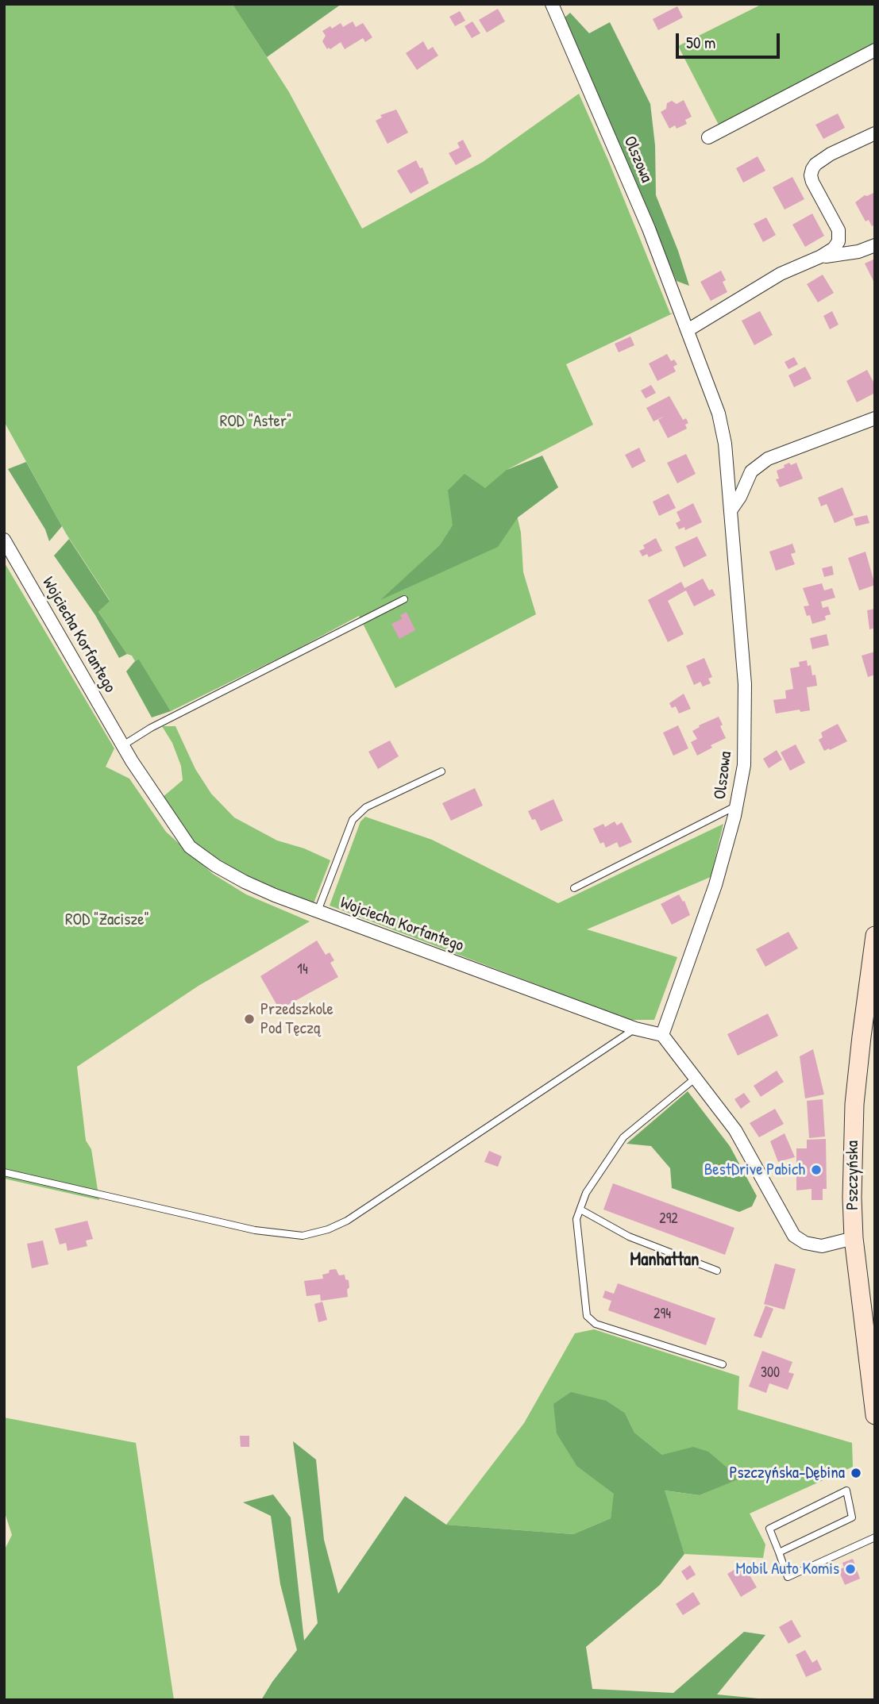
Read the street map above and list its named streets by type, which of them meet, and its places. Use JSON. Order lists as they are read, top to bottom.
{
  "streets": {
    "main road": ["Pszczyńska"],
    "street": ["Olszowa", "Wojciecha Korfantego"]
  },
  "crossings": [
    ["Olszowa", "Wojciecha Korfantego"]
  ],
  "districts": ["Manhattan"],
  "parks": ["ROD \"Aster\"", "ROD \"Zacisze\""],
  "places": [
    "Przedszkole Pod Tęczą",
    "BestDrive Pabich",
    "Pszczyńska-Dębina",
    "Mobil Auto Komis"
  ],
  "house_numbers": [
    "14",
    "292",
    "294",
    "300"
  ],
  "scale_bar": "50 m"
}
